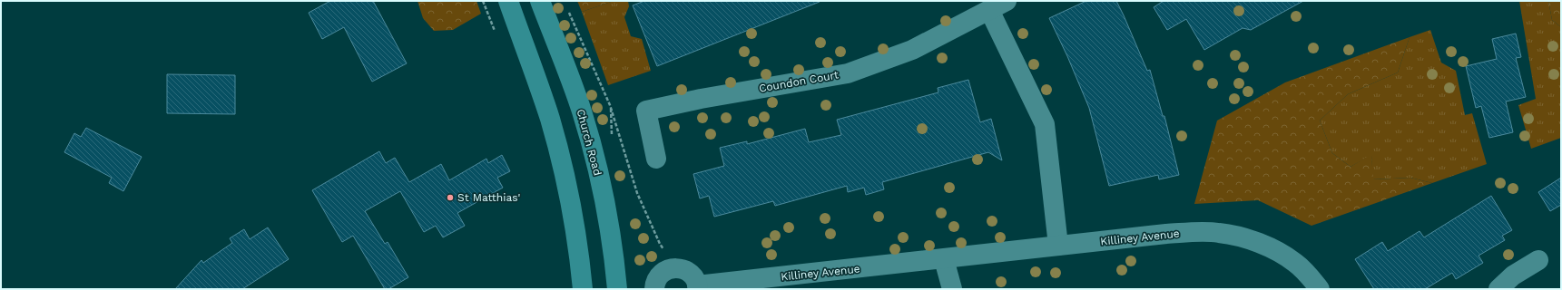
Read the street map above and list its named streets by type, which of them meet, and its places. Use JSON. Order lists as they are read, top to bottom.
{
  "streets": {
    "main road": ["Church Road"],
    "street": ["Coundon Court", "Killiney Avenue"]
  },
  "places": ["St Matthias'"]
}
